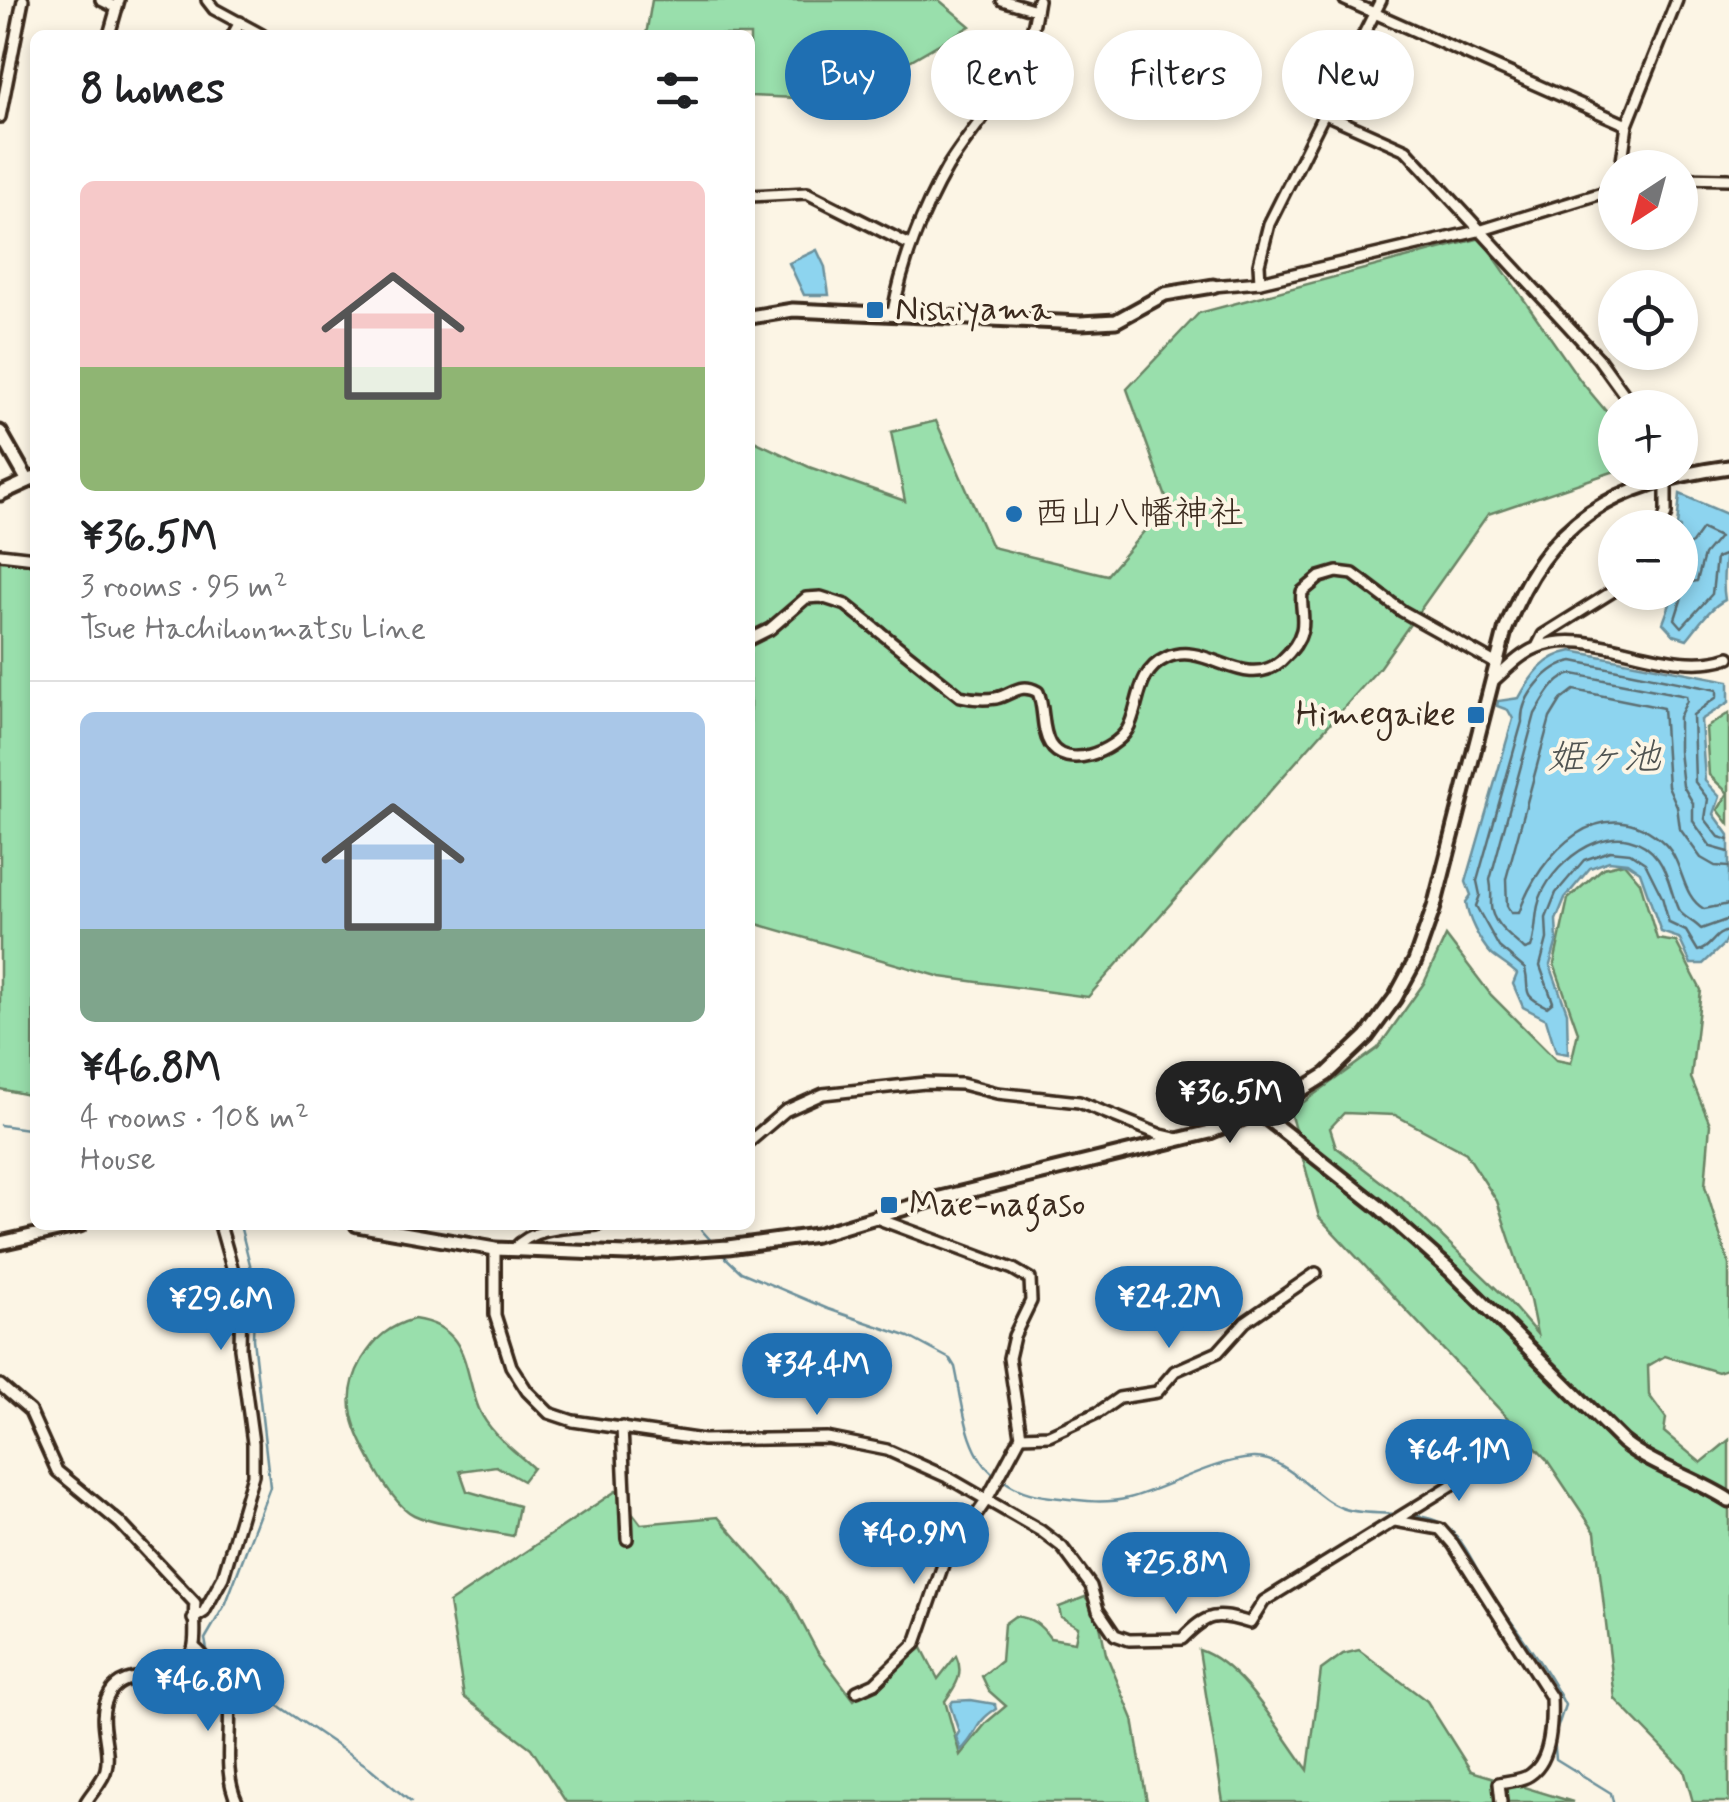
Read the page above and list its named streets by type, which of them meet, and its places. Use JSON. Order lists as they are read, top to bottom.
{
  "water": ["姫ヶ池"],
  "places": {
    "transit": ["Nishiyama", "Himegaike", "Mae-nagaso"],
    "other": ["西山八幡神社"]
  },
  "north": "bottom left",
  "page": {
    "chip": [
      "Buy",
      "Rent",
      "Filters",
      "New"
    ],
    "heading": "8 homes",
    "map_buttons": ["+", "−"],
    "list": [
      {
        "name": "¥36.5M",
        "note": "3 rooms · 95 m² · Tsue Hachihonmatsu Line"
      },
      {
        "name": "¥46.8M",
        "note": "4 rooms · 108 m² · House"
      }
    ],
    "price": [
      "¥36.5M",
      "¥24.2M",
      "¥29.6M",
      "¥34.4M",
      "¥64.1M",
      "¥40.9M",
      "¥25.8M",
      "¥46.8M"
    ]
  }
}
